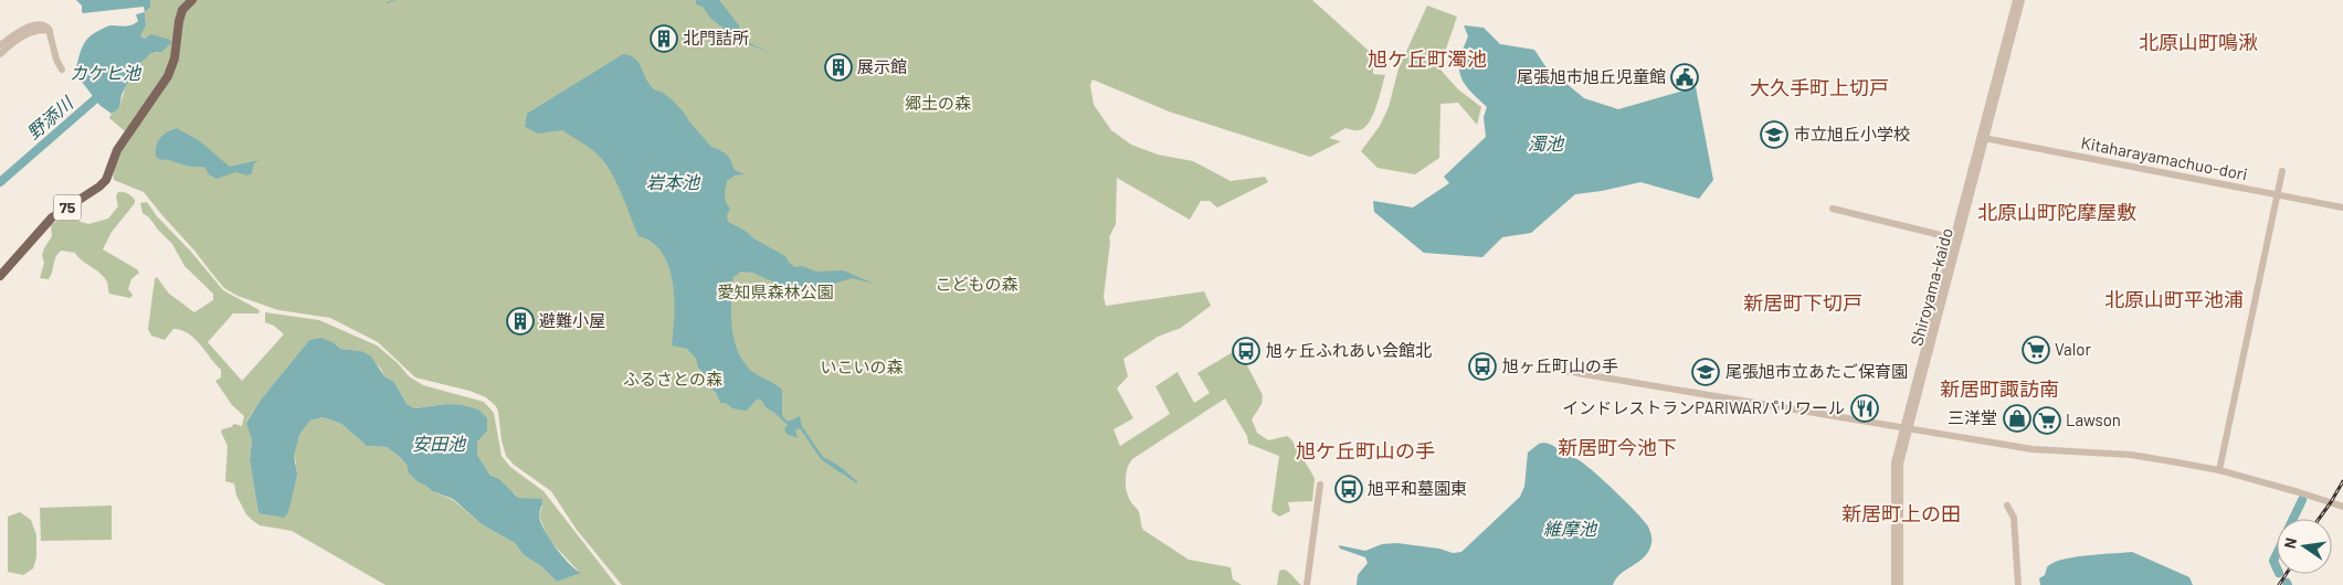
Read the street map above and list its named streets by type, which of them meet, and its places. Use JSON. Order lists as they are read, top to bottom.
{
  "streets": {
    "main road": ["75"],
    "street": ["Kitaharayamachuo-dori", "Shiroyama-kaido"]
  },
  "crossings": [
    ["Kitaharayamachuo-dori", "Shiroyama-kaido"]
  ],
  "districts": [
    "北原山町鳴湫",
    "旭ケ丘町濁池",
    "大久手町上切戸",
    "北原山町陀摩屋敷",
    "北原山町平池浦",
    "新居町下切戸",
    "新居町諏訪南",
    "新居町今池下",
    "旭ケ丘町山の手",
    "新居町上の田"
  ],
  "water": [
    "カケヒ池",
    "野添川",
    "濁池",
    "岩本池",
    "安田池",
    "維摩池"
  ],
  "parks": [
    "郷土の森",
    "こどもの森",
    "愛知県森林公園",
    "いこいの森",
    "ふるさとの森"
  ],
  "places": {
    "building": ["北門詰所", "展示館", "避難小屋"],
    "public building": ["尾張旭市旭丘児童館"],
    "school or university": ["市立旭丘小学校", "尾張旭市立あたご保育園"],
    "supermarket": ["Valor", "Lawson"],
    "bus stop": ["旭ヶ丘ふれあい会館北", "旭ヶ丘町山の手", "旭平和墓園東"],
    "restaurant": ["インドレストランPARIWARパリワール"],
    "shop": ["三洋堂"]
  },
  "north": "left"
}
